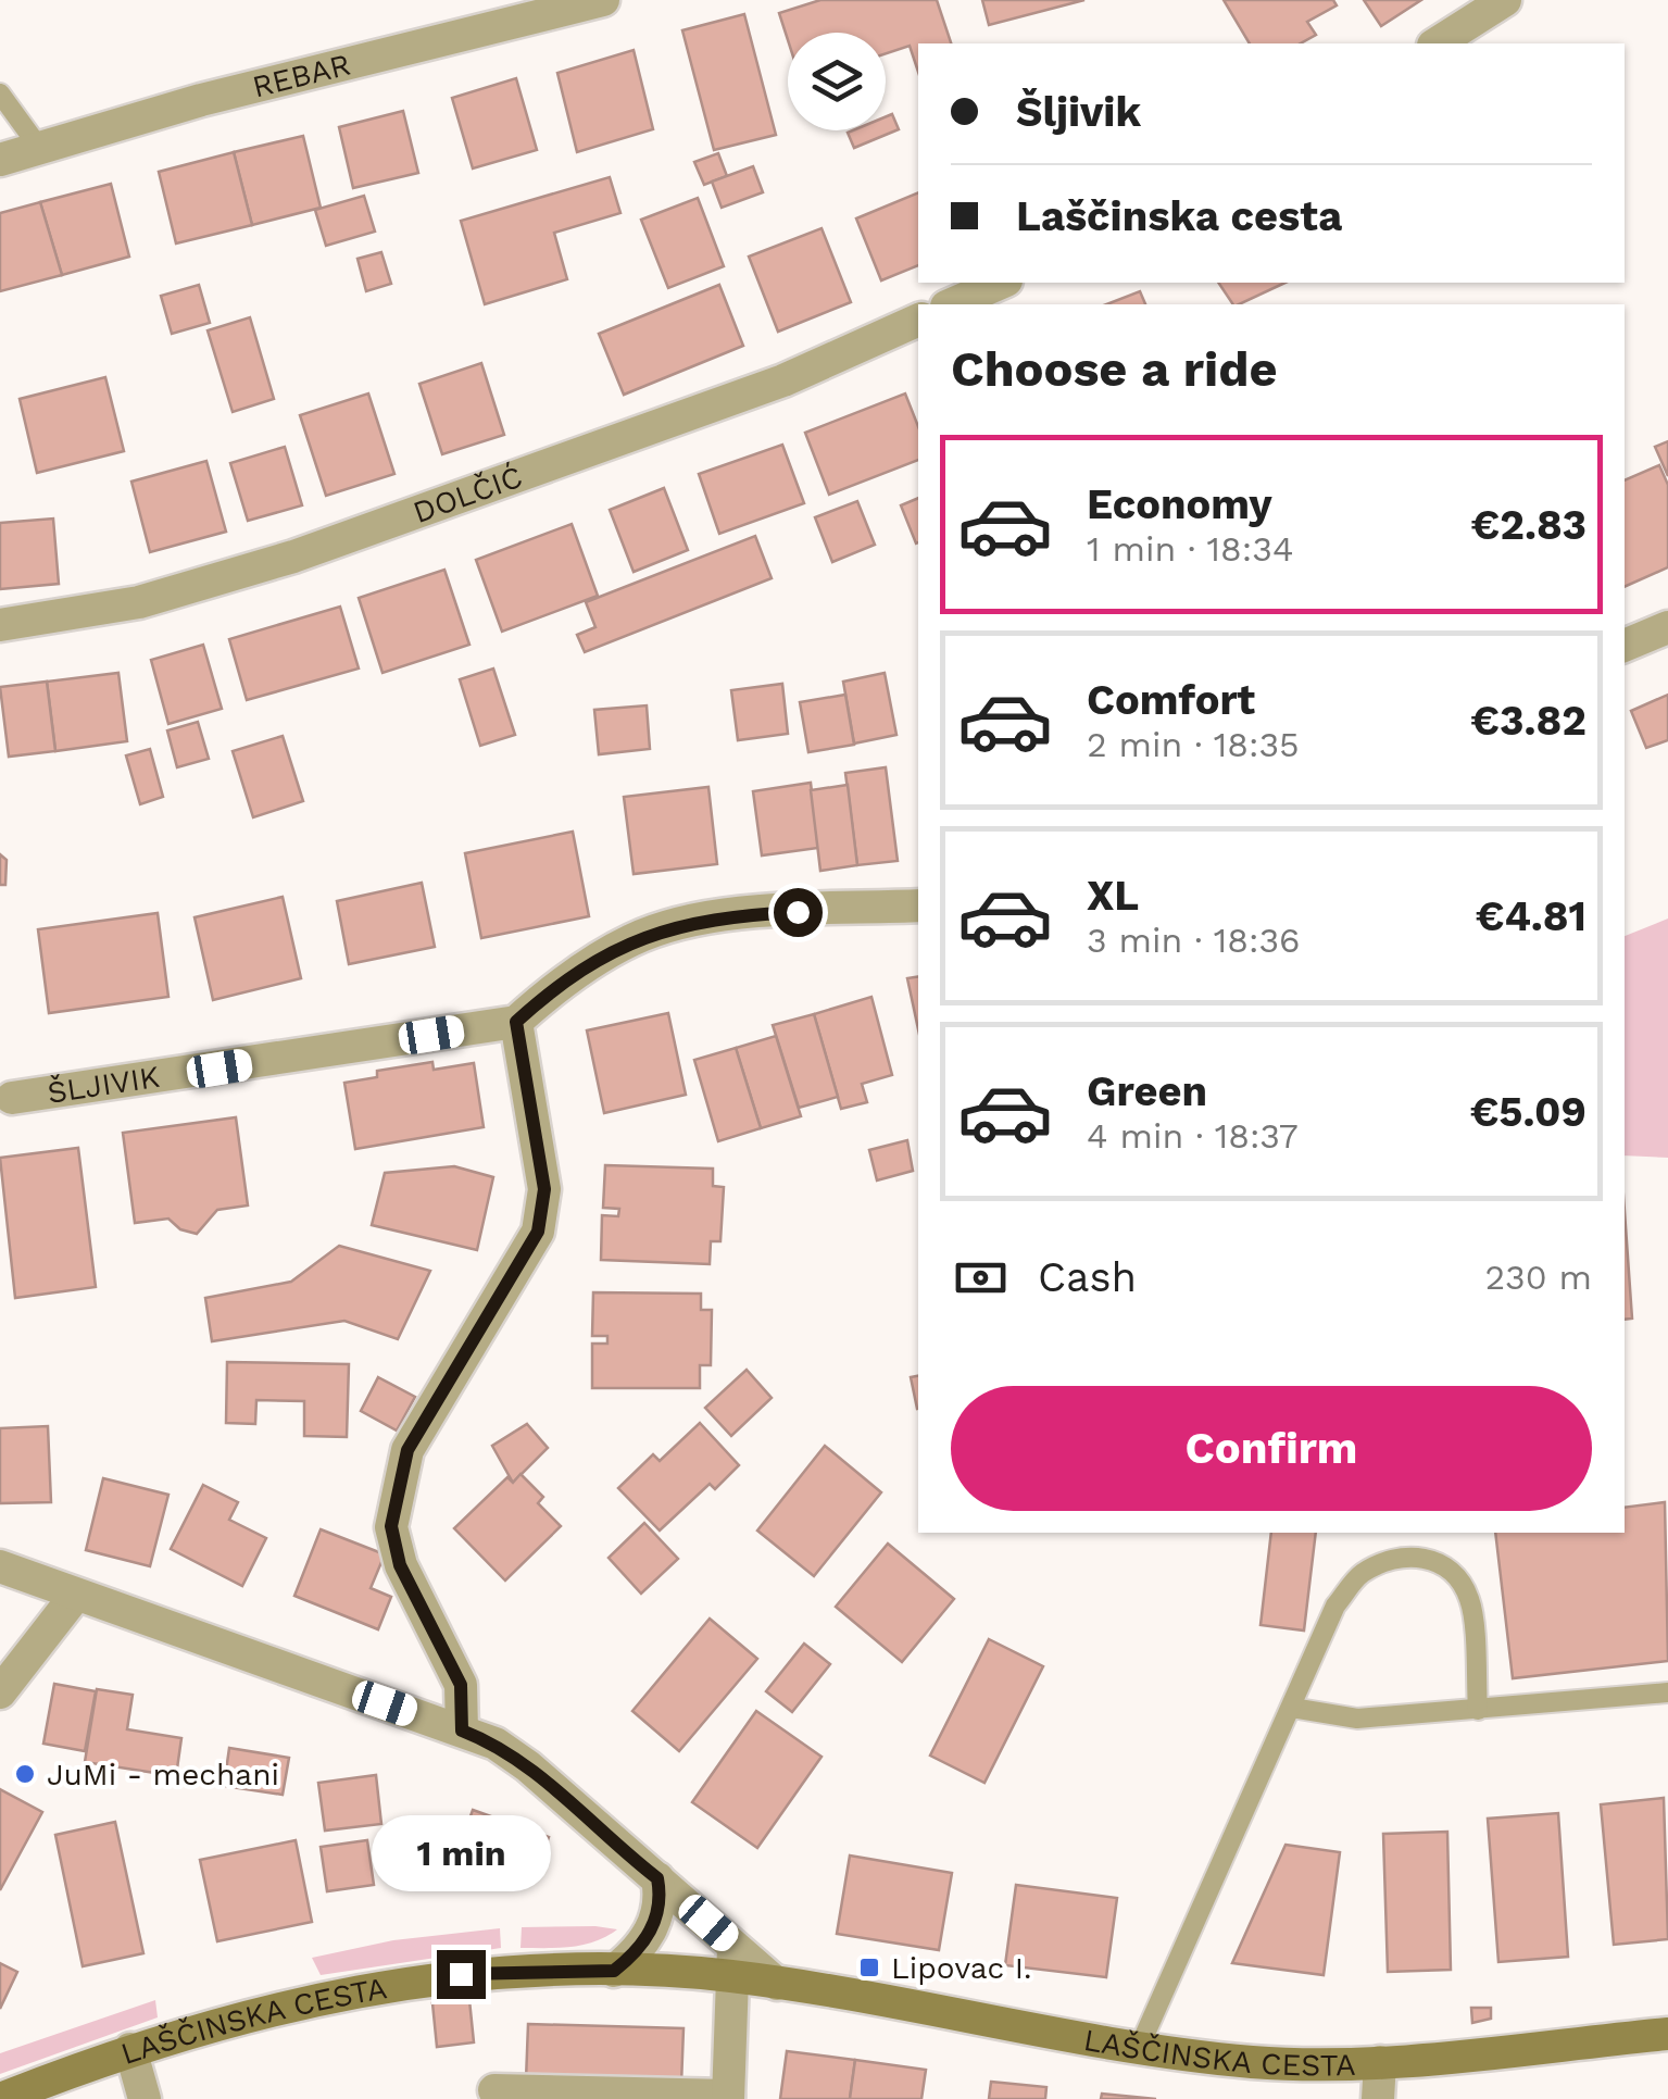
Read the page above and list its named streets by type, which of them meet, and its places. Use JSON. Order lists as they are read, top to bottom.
{
  "streets": {
    "main road": ["LAŠČINSKA CESTA"],
    "street": ["REBAR", "DOLČIĆ", "ŠLJIVIK"]
  },
  "places": {
    "other": ["JuMi - mechani"],
    "transit": ["Lipovac I."]
  },
  "page": {
    "banner": ["Šljivik", "Laščinska cesta"],
    "heading": "Choose a ride",
    "list": [
      {
        "name": "Economy",
        "note": "1 min · 18:34",
        "value": "€2.83"
      },
      {
        "name": "Comfort",
        "note": "2 min · 18:35",
        "value": "€3.82"
      },
      {
        "name": "XL",
        "note": "3 min · 18:36",
        "value": "€4.81"
      },
      {
        "name": "Green",
        "note": "4 min · 18:37",
        "value": "€5.09"
      }
    ],
    "pay": ["Cash", "230 m"],
    "buttons": "Confirm",
    "bubble": "1 min"
  }
}
